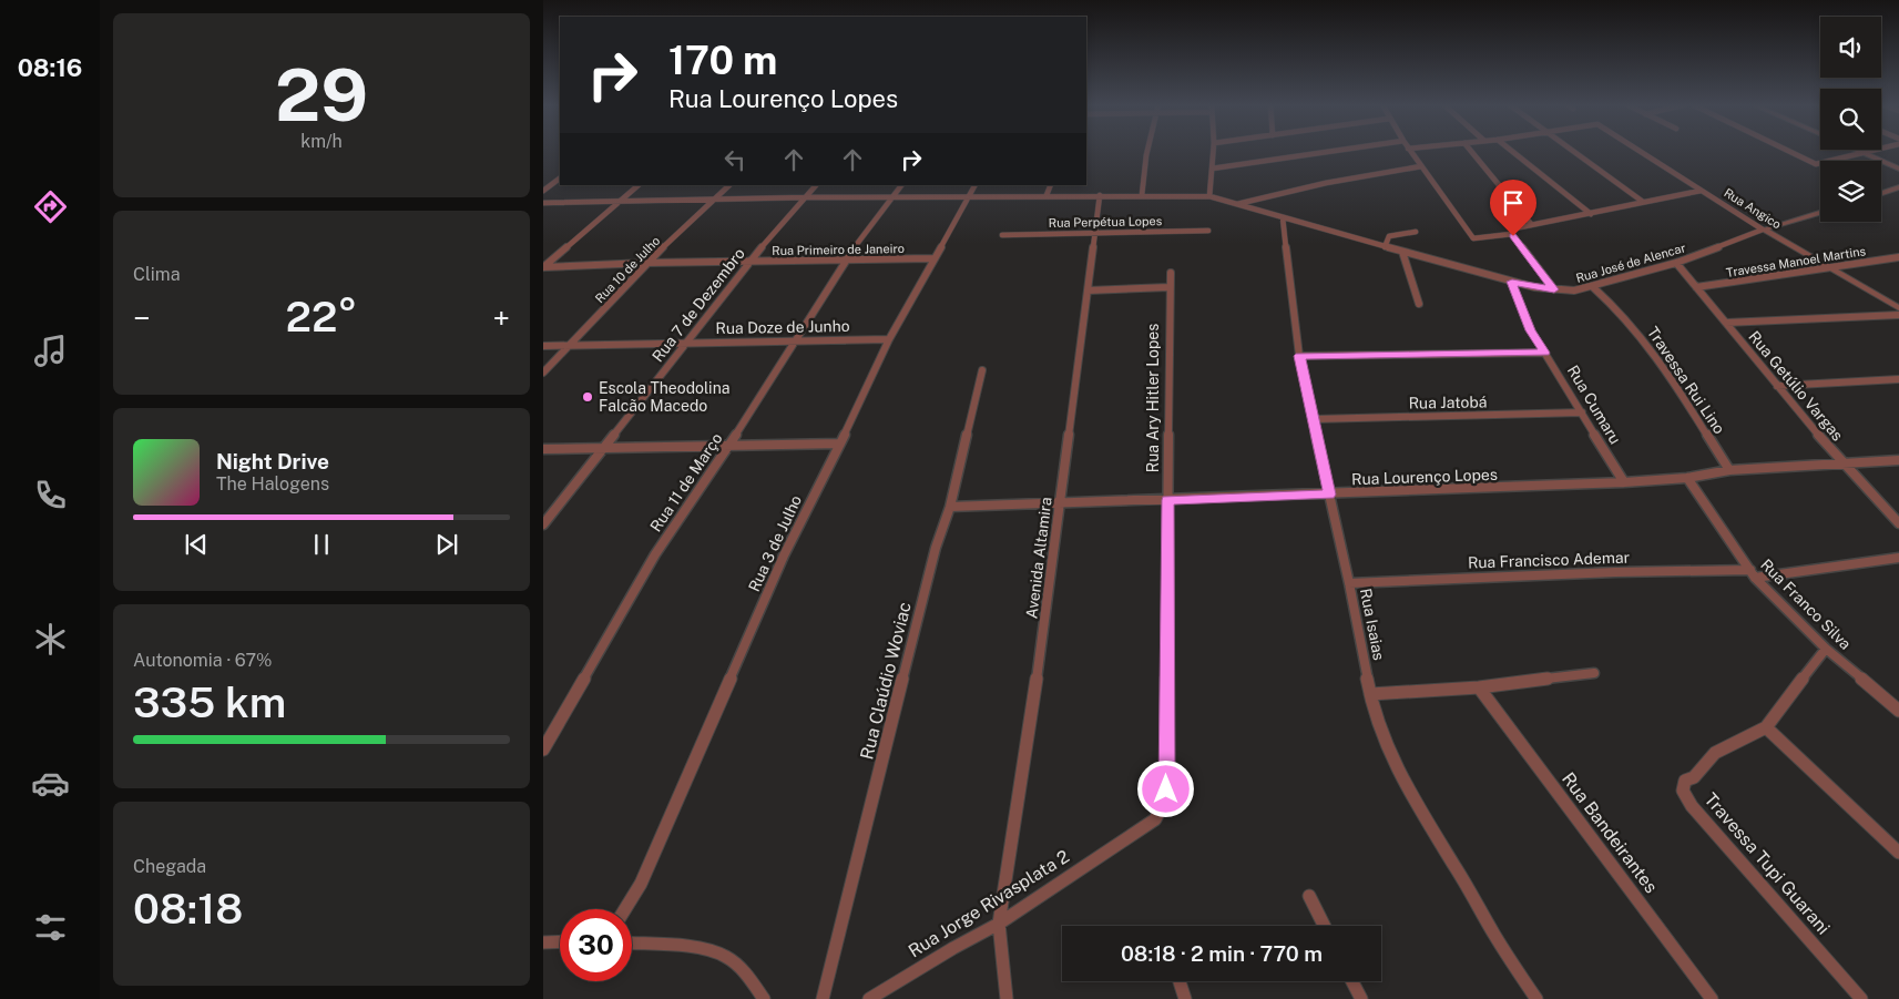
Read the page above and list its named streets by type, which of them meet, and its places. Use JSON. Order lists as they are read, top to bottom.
{
  "streets": {
    "street": [
      "Rua Angico",
      "Rua Perpétua Lopes",
      "Rua Primeiro de Janeiro",
      "Travessa Manoel Martins",
      "Rua José de Alencar",
      "Rua 10 de Julho",
      "Rua 7 de Dezembro",
      "Rua Doze de Junho",
      "Travessa Rui Lino",
      "Rua Getúlio Vargas",
      "Rua Ary Hitler Lopes",
      "Rua Jatobá",
      "Rua Cumaru",
      "Rua Lourenço Lopes",
      "Rua 11 de Março",
      "Rua 3 de Julho",
      "Avenida Altamira",
      "Rua Francisco Ademar",
      "Rua Franco Silva",
      "Rua Isaias",
      "Rua Claúdio Woviac",
      "Rua Bandeirantes",
      "Travessa Tupi Guarani",
      "Rua Jorge Rivasplata 2"
    ]
  },
  "crossings": [
    ["Rua Angico", "Travessa Manoel Martins"],
    ["Rua Angico", "Rua José de Alencar"],
    ["Rua Perpétua Lopes", "Avenida Altamira"],
    ["Rua Primeiro de Janeiro", "Rua 10 de Julho"],
    ["Rua Primeiro de Janeiro", "Rua 7 de Dezembro"],
    ["Rua Primeiro de Janeiro", "Rua 11 de Março"],
    ["Rua Primeiro de Janeiro", "Rua 3 de Julho"],
    ["Travessa Manoel Martins", "Rua Getúlio Vargas"],
    ["Rua José de Alencar", "Rua 10 de Julho"],
    ["Rua José de Alencar", "Rua 7 de Dezembro"],
    ["Rua José de Alencar", "Travessa Rui Lino"],
    ["Rua José de Alencar", "Rua Getúlio Vargas"],
    ["Rua José de Alencar", "Rua Cumaru"],
    ["Rua José de Alencar", "Rua 11 de Março"],
    ["Rua José de Alencar", "Rua 3 de Julho"],
    ["Rua José de Alencar", "Avenida Altamira"],
    ["Rua José de Alencar", "Rua Isaias"],
    ["Rua 10 de Julho", "Rua Doze de Junho"],
    ["Rua 7 de Dezembro", "Rua Doze de Junho"],
    ["Rua Doze de Junho", "Rua 11 de Março"],
    ["Rua Doze de Junho", "Rua 3 de Julho"],
    ["Travessa Rui Lino", "Rua Lourenço Lopes"],
    ["Rua Getúlio Vargas", "Rua Lourenço Lopes"],
    ["Rua Ary Hitler Lopes", "Rua Lourenço Lopes"],
    ["Rua Ary Hitler Lopes", "Rua Jorge Rivasplata 2"],
    ["Rua Jatobá", "Rua Cumaru"],
    ["Rua Jatobá", "Rua Isaias"],
    ["Rua Cumaru", "Rua Lourenço Lopes"],
    ["Rua Lourenço Lopes", "Avenida Altamira"],
    ["Rua Lourenço Lopes", "Rua Franco Silva"],
    ["Rua Lourenço Lopes", "Rua Isaias"],
    ["Rua Lourenço Lopes", "Rua Claúdio Woviac"],
    ["Avenida Altamira", "Rua Jorge Rivasplata 2"],
    ["Rua Francisco Ademar", "Rua Franco Silva"],
    ["Rua Francisco Ademar", "Rua Isaias"]
  ],
  "places": ["Escola Theodolina Falcão Macedo"],
  "page": {
    "tabs": "08:16",
    "tile": [
      ["29", "km/h"],
      "Clima",
      ["Autonomia · 67%", "335 km"],
      ["Chegada", "08:18"]
    ],
    "turn": ["170 m", "Rua Lourenço Lopes"],
    "heat": ["−", "22°", "+"],
    "song": ["Night Drive", "The Halogens"],
    "limit": "30",
    "trip": "08:18 · 2 min · 770 m"
  }
}
